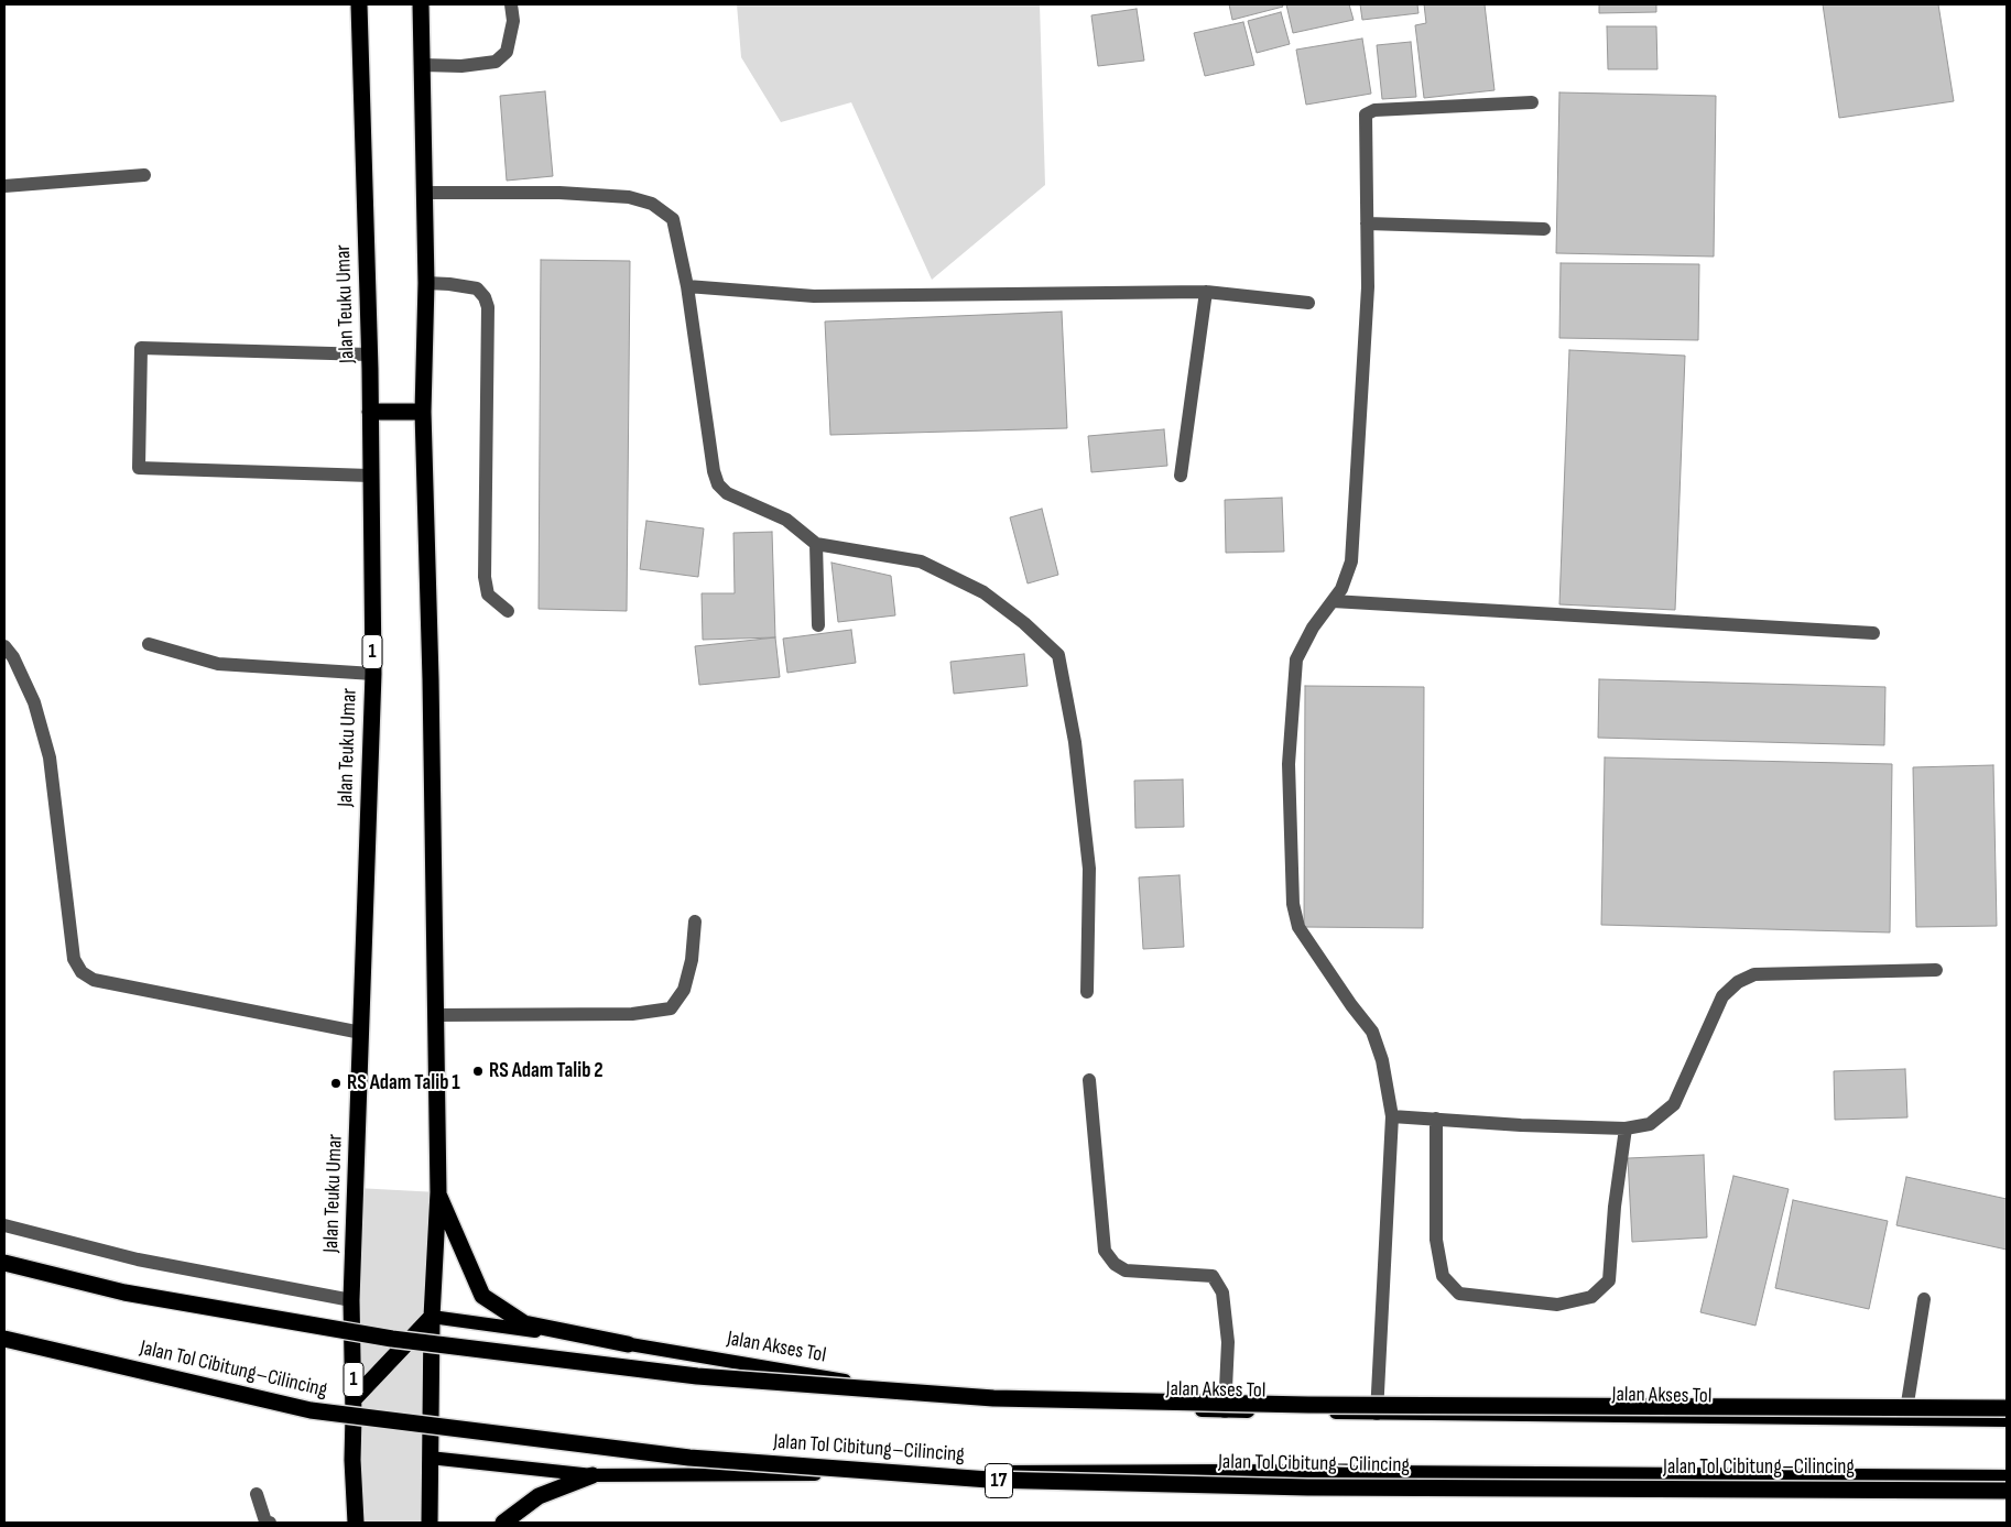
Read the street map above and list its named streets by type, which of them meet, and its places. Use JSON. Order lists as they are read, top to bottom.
{
  "streets": {
    "highway": [
      "Jalan Teuku Umar",
      "1",
      "Jalan Tol Cibitung–Cilincing",
      "17"
    ],
    "main road": ["Jalan Akses Tol"]
  },
  "places": ["RS Adam Talib 2", "RS Adam Talib 1"]
}
